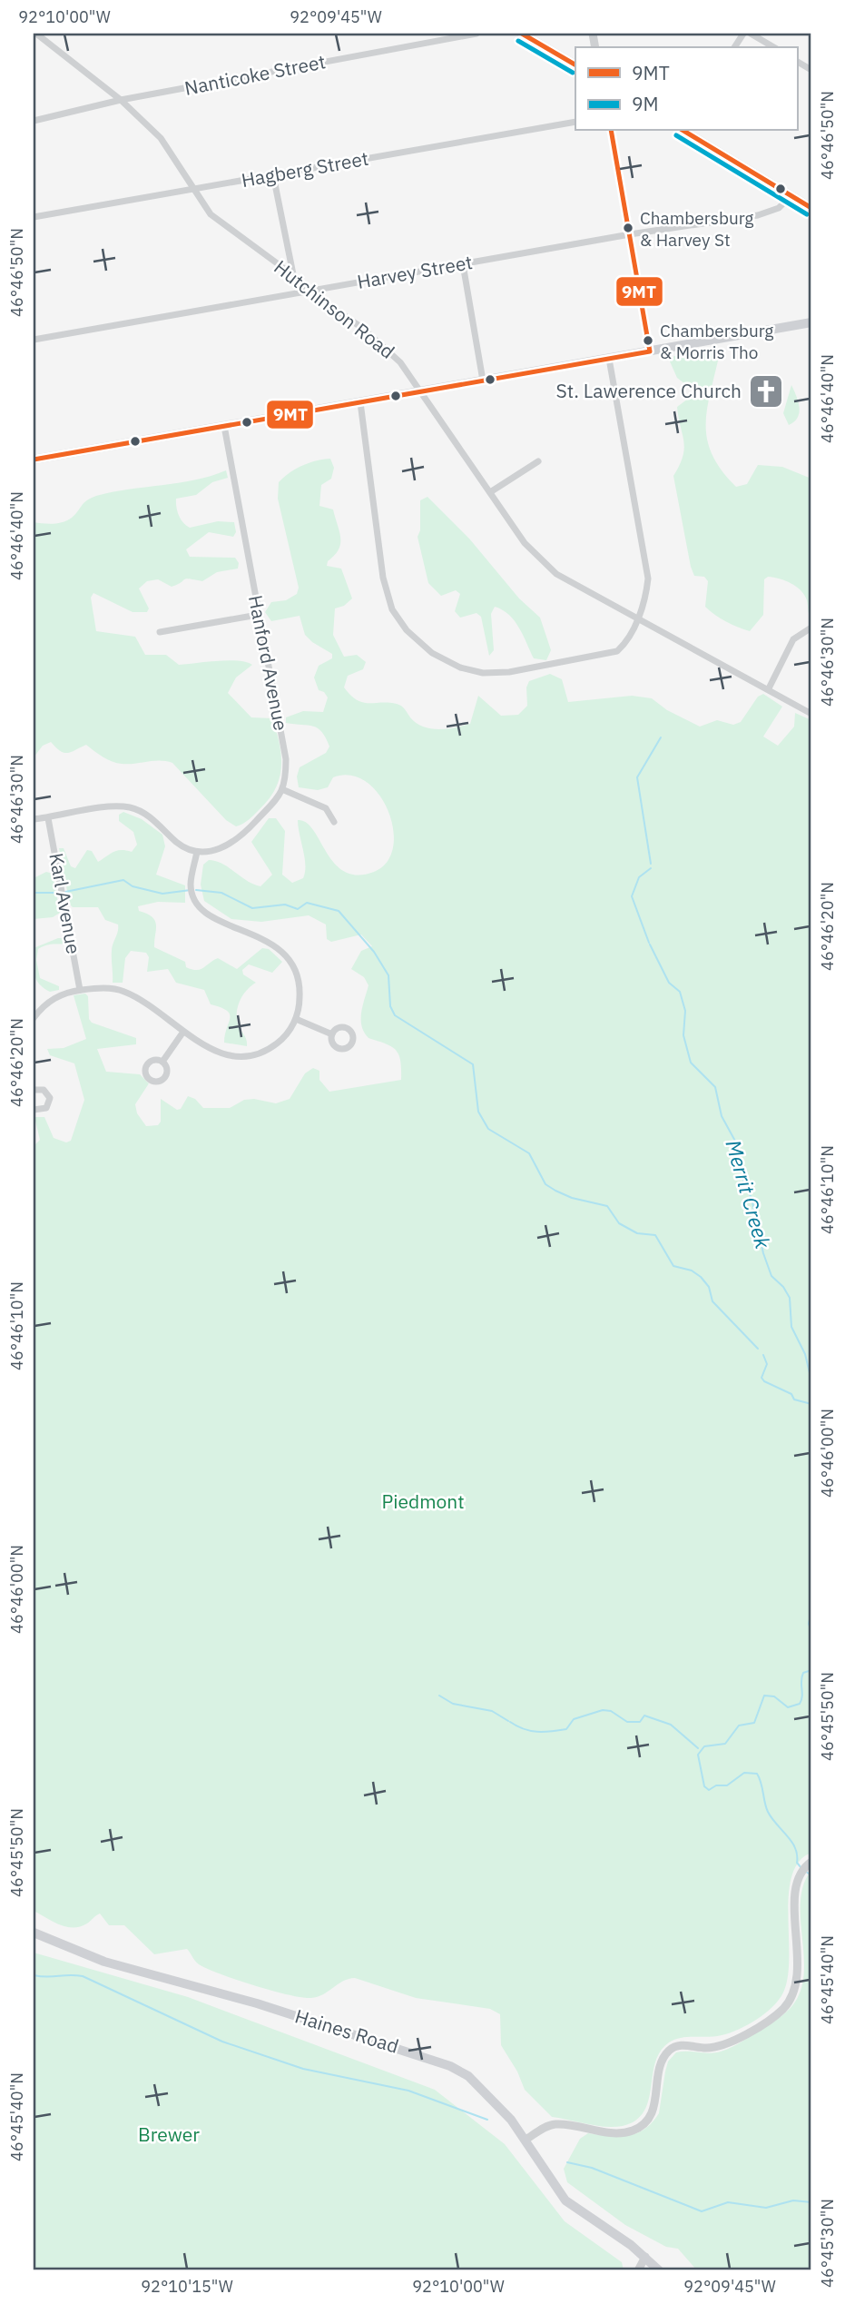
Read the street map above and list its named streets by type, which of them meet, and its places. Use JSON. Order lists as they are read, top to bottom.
{
  "streets": {
    "main road": ["Haines Road"],
    "street": [
      "Nanticoke Street",
      "Hagberg Street",
      "Harvey Street",
      "Hutchinson Road",
      "Hanford Avenue",
      "Karl Avenue"
    ]
  },
  "crossings": [
    ["Nanticoke Street", "Hutchinson Road"],
    ["Hagberg Street", "Hutchinson Road"],
    ["Harvey Street", "Hutchinson Road"]
  ],
  "water": ["Merrit Creek"],
  "parks": ["Piedmont", "Brewer"],
  "places": {
    "other": ["Chambersburg & Harvey St", "Chambersburg & Morris Tho"],
    "church": ["St. Lawerence Church"]
  },
  "lines": ["transit line 9MT", "transit line 9M"],
  "legend": ["9MT", "9M"],
  "coordinates": [
    "92°10'00\"W",
    "92°09'45\"W",
    "46°46'50\"N",
    "46°46'40\"N",
    "46°46'30\"N",
    "46°46'20\"N",
    "46°46'10\"N",
    "46°46'00\"N",
    "46°45'50\"N",
    "46°45'40\"N",
    "46°45'30\"N",
    "92°10'15\"W"
  ]
}
